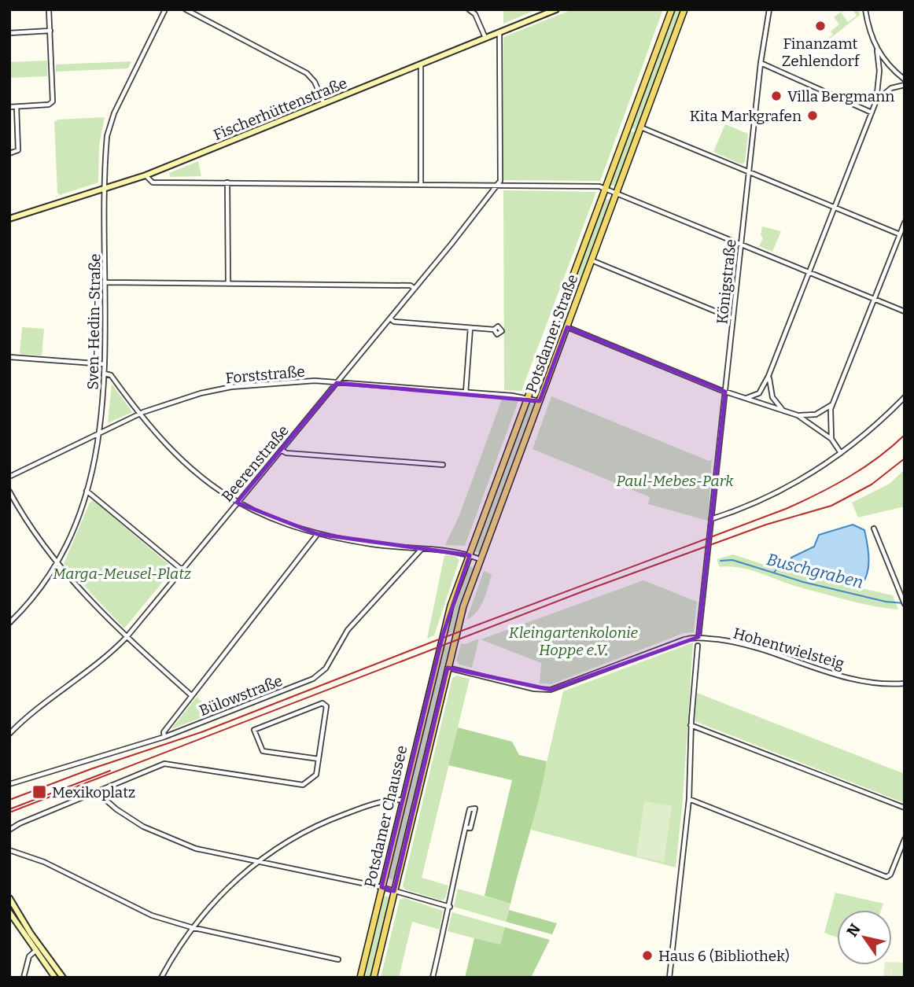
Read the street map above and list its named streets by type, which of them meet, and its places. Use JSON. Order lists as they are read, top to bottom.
{
  "streets": {
    "main road": ["Potsdamer Straße", "Potsdamer Chaussee"],
    "street": [
      "Fischerhüttenstraße",
      "Königstraße",
      "Sven-Hedin-Straße",
      "Forststraße",
      "Beerenstraße",
      "Hohentwielsteig",
      "Bülowstraße"
    ]
  },
  "crossings": [
    ["Fischerhüttenstraße", "Sven-Hedin-Straße"],
    ["Königstraße", "Hohentwielsteig"],
    ["Sven-Hedin-Straße", "Forststraße"],
    ["Potsdamer Straße", "Forststraße"],
    ["Potsdamer Straße", "Hohentwielsteig"],
    ["Potsdamer Straße", "Potsdamer Chaussee"],
    ["Forststraße", "Beerenstraße"],
    ["Hohentwielsteig", "Potsdamer Chaussee"]
  ],
  "water": ["Buschgraben"],
  "parks": ["Paul-Mebes-Park", "Marga-Meusel-Platz", "Kleingartenkolonie Hoppe e.V."],
  "places": {
    "other": [
      "Finanzamt Zehlendorf",
      "Villa Bergmann",
      "Kita Markgrafen",
      "Haus 6 (Bibliothek)"
    ],
    "transit": ["Mexikoplatz"]
  },
  "north": "top left"
}
